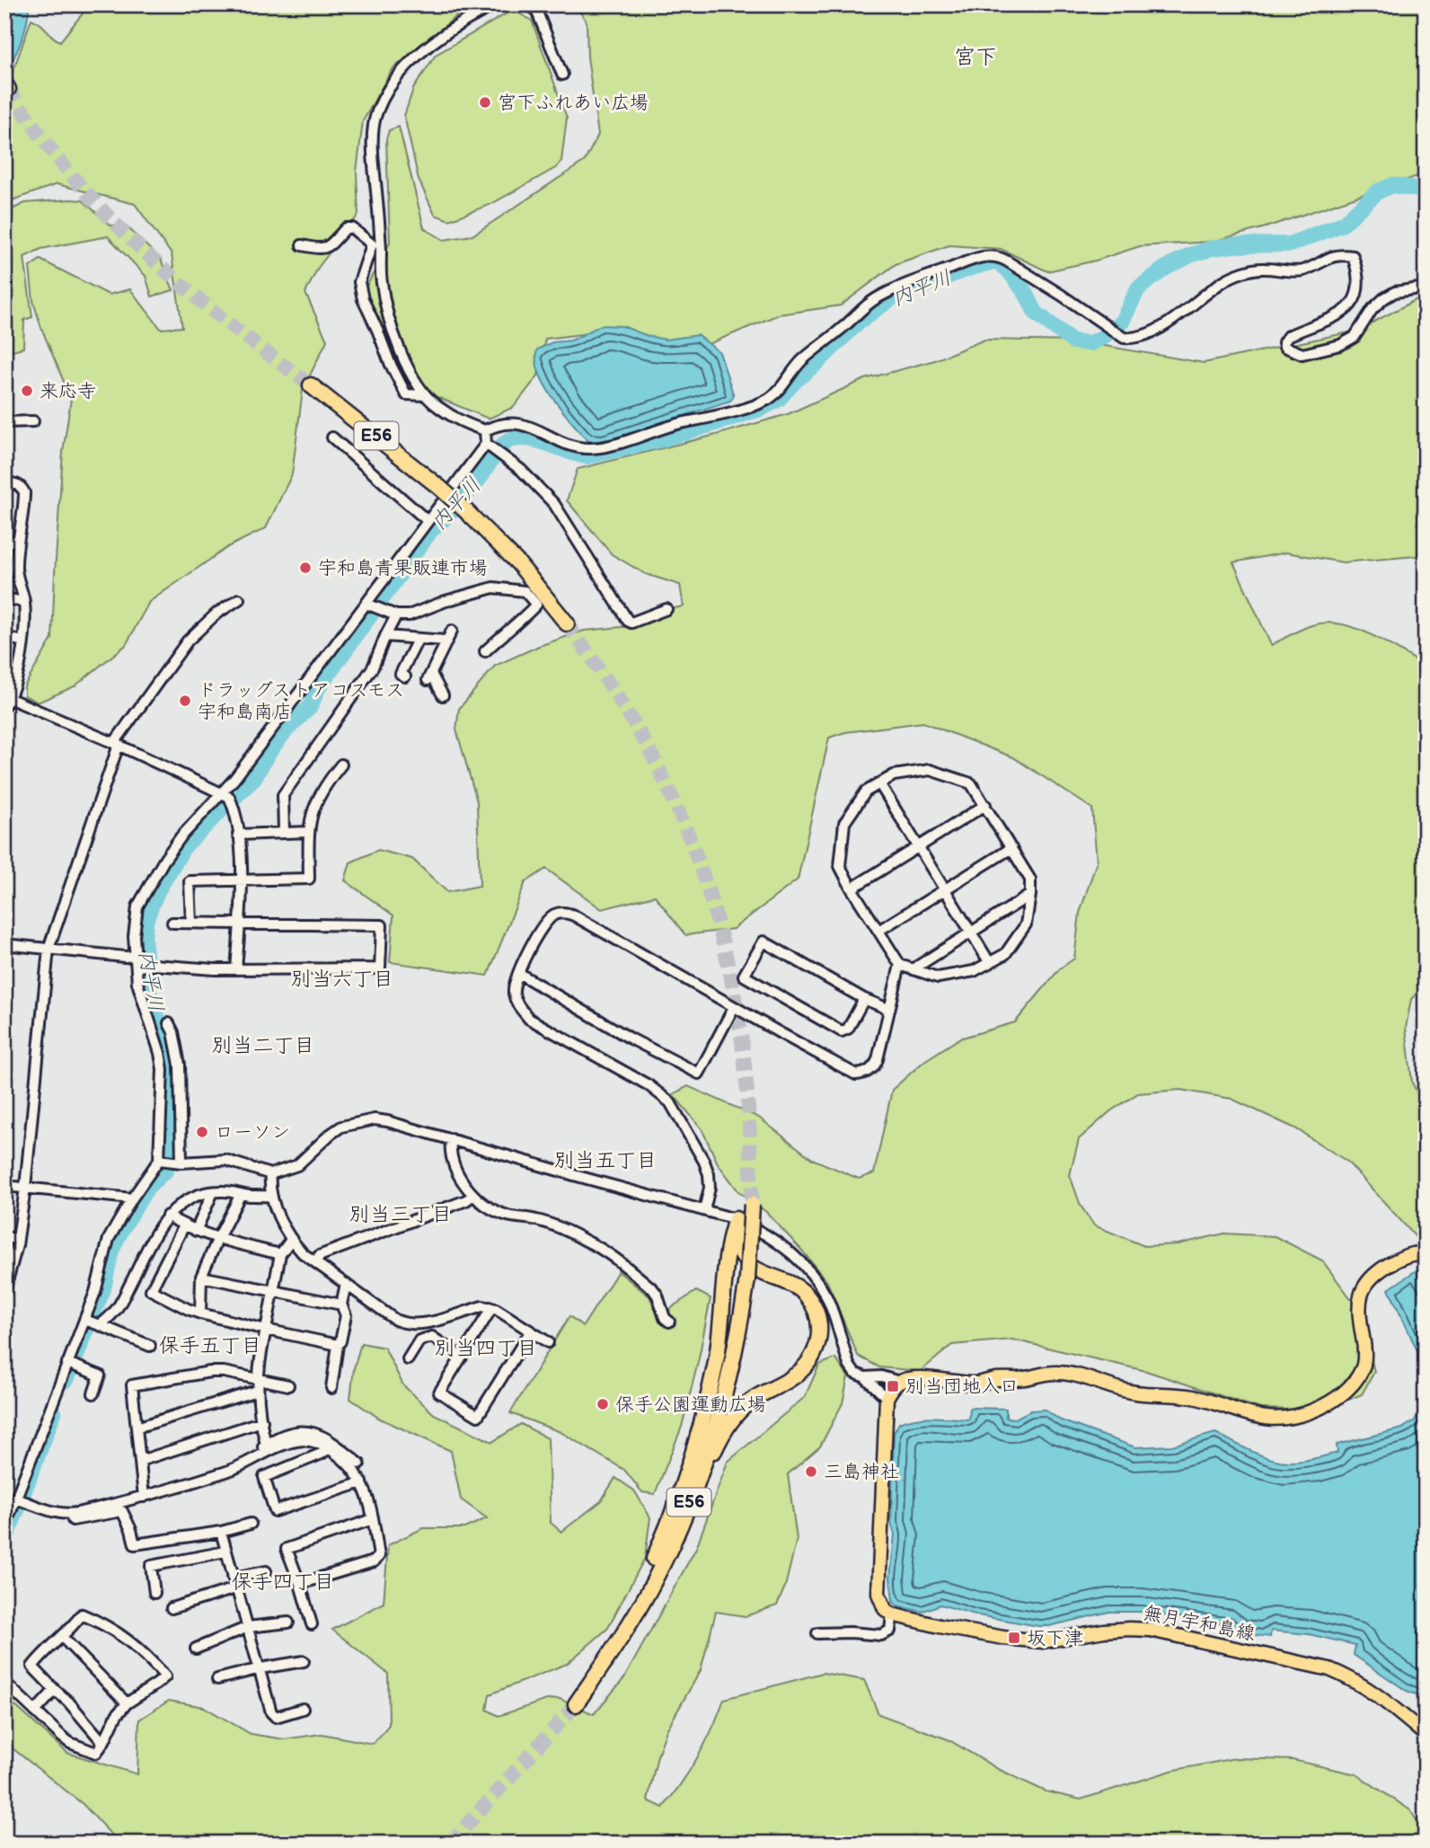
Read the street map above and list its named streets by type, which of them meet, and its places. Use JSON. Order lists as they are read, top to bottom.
{
  "streets": {
    "highway": ["E56"],
    "main road": ["無月宇和島線"]
  },
  "districts": [
    "宮下",
    "別当六丁目",
    "別当二丁目",
    "別当五丁目",
    "別当三丁目",
    "保手五丁目",
    "別当四丁目",
    "保手四丁目"
  ],
  "water": ["内平川"],
  "places": {
    "other": [
      "宮下ふれあい広場",
      "来応寺",
      "宇和島青果販連市場",
      "ドラッグストアコスモス 宇和島南店",
      "ローソン",
      "保手公園運動広場",
      "三島神社"
    ],
    "transit": ["別当団地入口", "坂下津"]
  }
}
